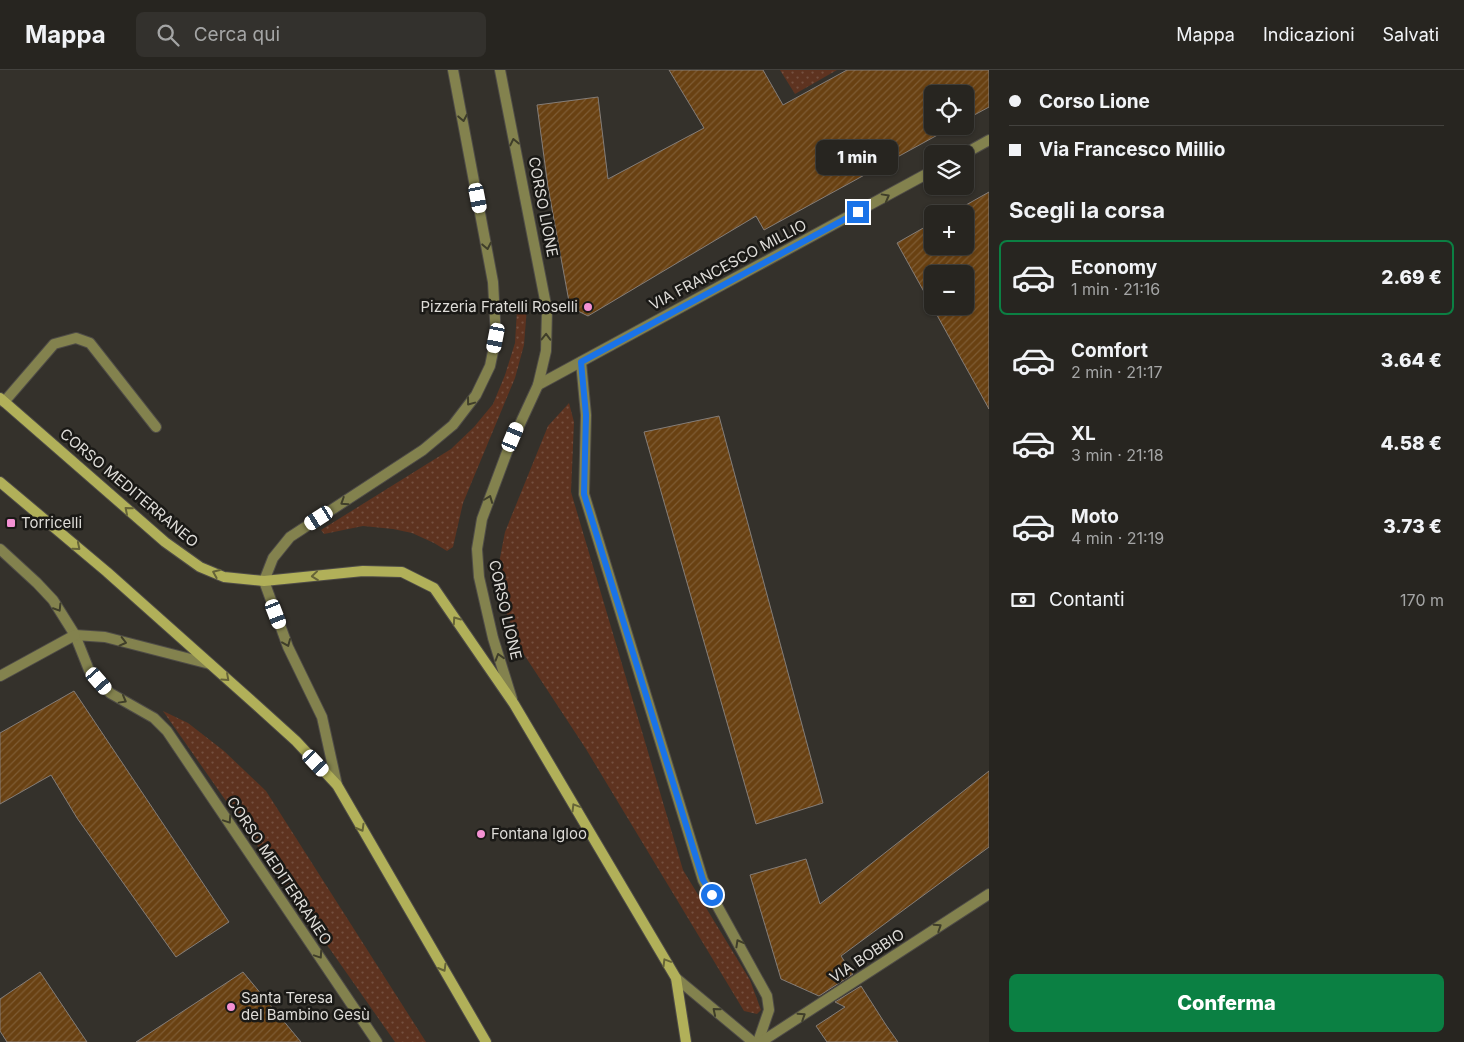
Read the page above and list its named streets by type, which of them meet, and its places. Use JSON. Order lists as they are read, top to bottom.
{
  "streets": {
    "main road": ["CORSO LIONE", "CORSO MEDITERRANEO"],
    "street": ["VIA FRANCESCO MILLIO", "VIA BOBBIO"]
  },
  "crossings": [
    ["CORSO LIONE", "VIA FRANCESCO MILLIO"],
    ["CORSO LIONE", "CORSO MEDITERRANEO"]
  ],
  "one_way": ["VIA FRANCESCO MILLIO", "VIA BOBBIO"],
  "places": {
    "other": ["Pizzeria Fratelli Roselli", "Fontana Igloo", "Santa Teresa del Bambino Gesù"],
    "transit": ["Torricelli"]
  },
  "page": {
    "header": "Mappa",
    "search": "Cerca qui",
    "nav": ["Mappa", "Indicazioni", "Salvati"],
    "banner": ["Corso Lione", "Via Francesco Millio"],
    "map_buttons": ["+", "−"],
    "bubble": "1 min",
    "heading": "Scegli la corsa",
    "list": [
      {
        "name": "Economy",
        "note": "1 min · 21:16",
        "value": "2.69 €"
      },
      {
        "name": "Comfort",
        "note": "2 min · 21:17",
        "value": "3.64 €"
      },
      {
        "name": "XL",
        "note": "3 min · 21:18",
        "value": "4.58 €"
      },
      {
        "name": "Moto",
        "note": "4 min · 21:19",
        "value": "3.73 €"
      }
    ],
    "pay": ["Contanti", "170 m"],
    "buttons": "Conferma"
  }
}
